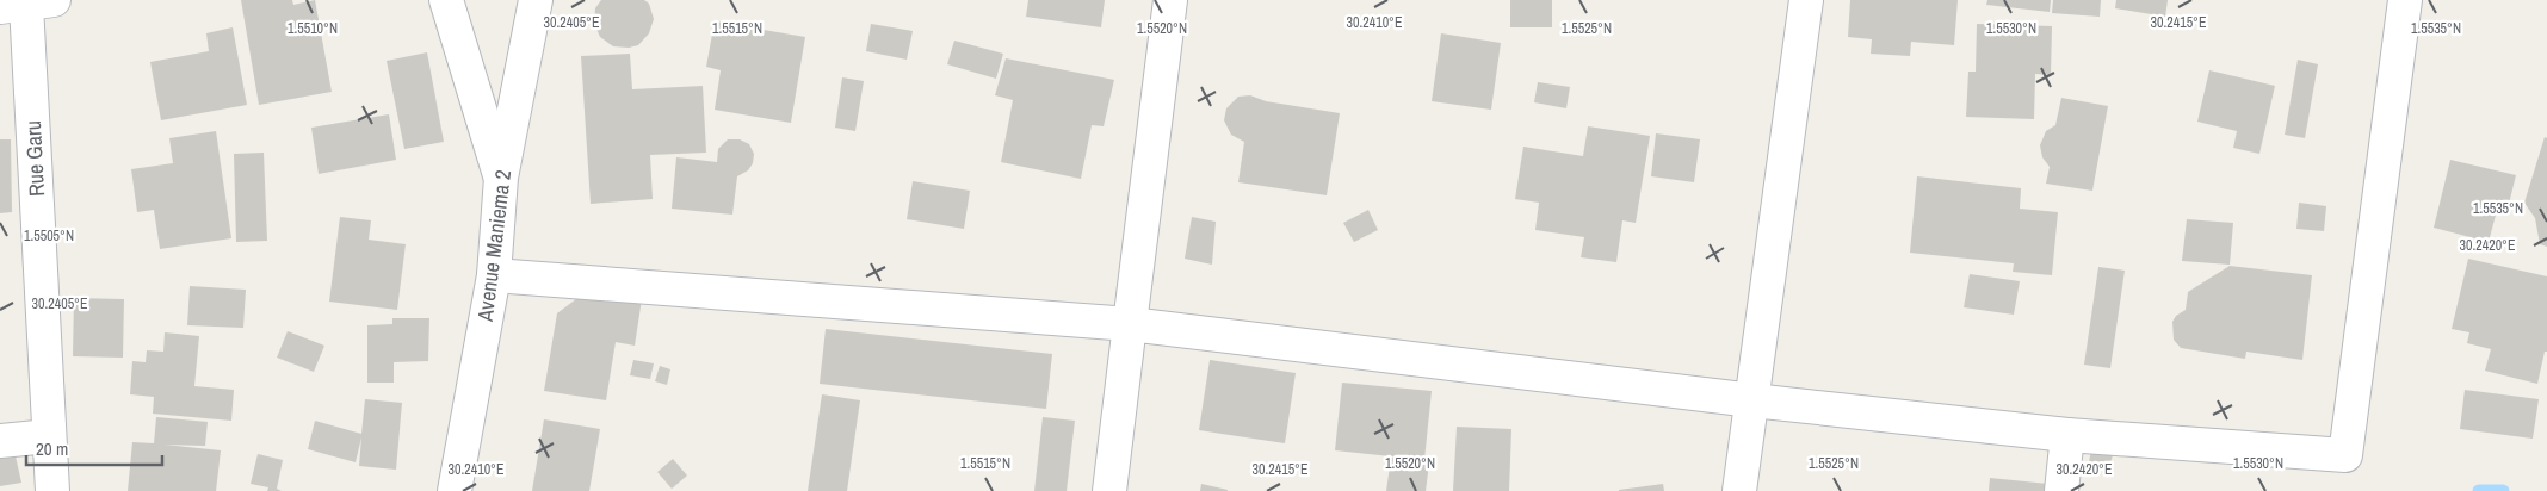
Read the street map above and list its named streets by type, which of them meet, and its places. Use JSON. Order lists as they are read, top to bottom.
{
  "streets": {
    "street": ["Rue Garu", "Avenue Maniema 2"]
  },
  "scale_bar": "20 m",
  "coordinates": [
    "30.2405°E",
    "30.2410°E",
    "30.2415°E",
    "1.5510°N",
    "1.5515°N",
    "1.5520°N",
    "1.5525°N",
    "1.5530°N",
    "1.5535°N",
    "1.5505°N",
    "30.2420°E"
  ]
}
